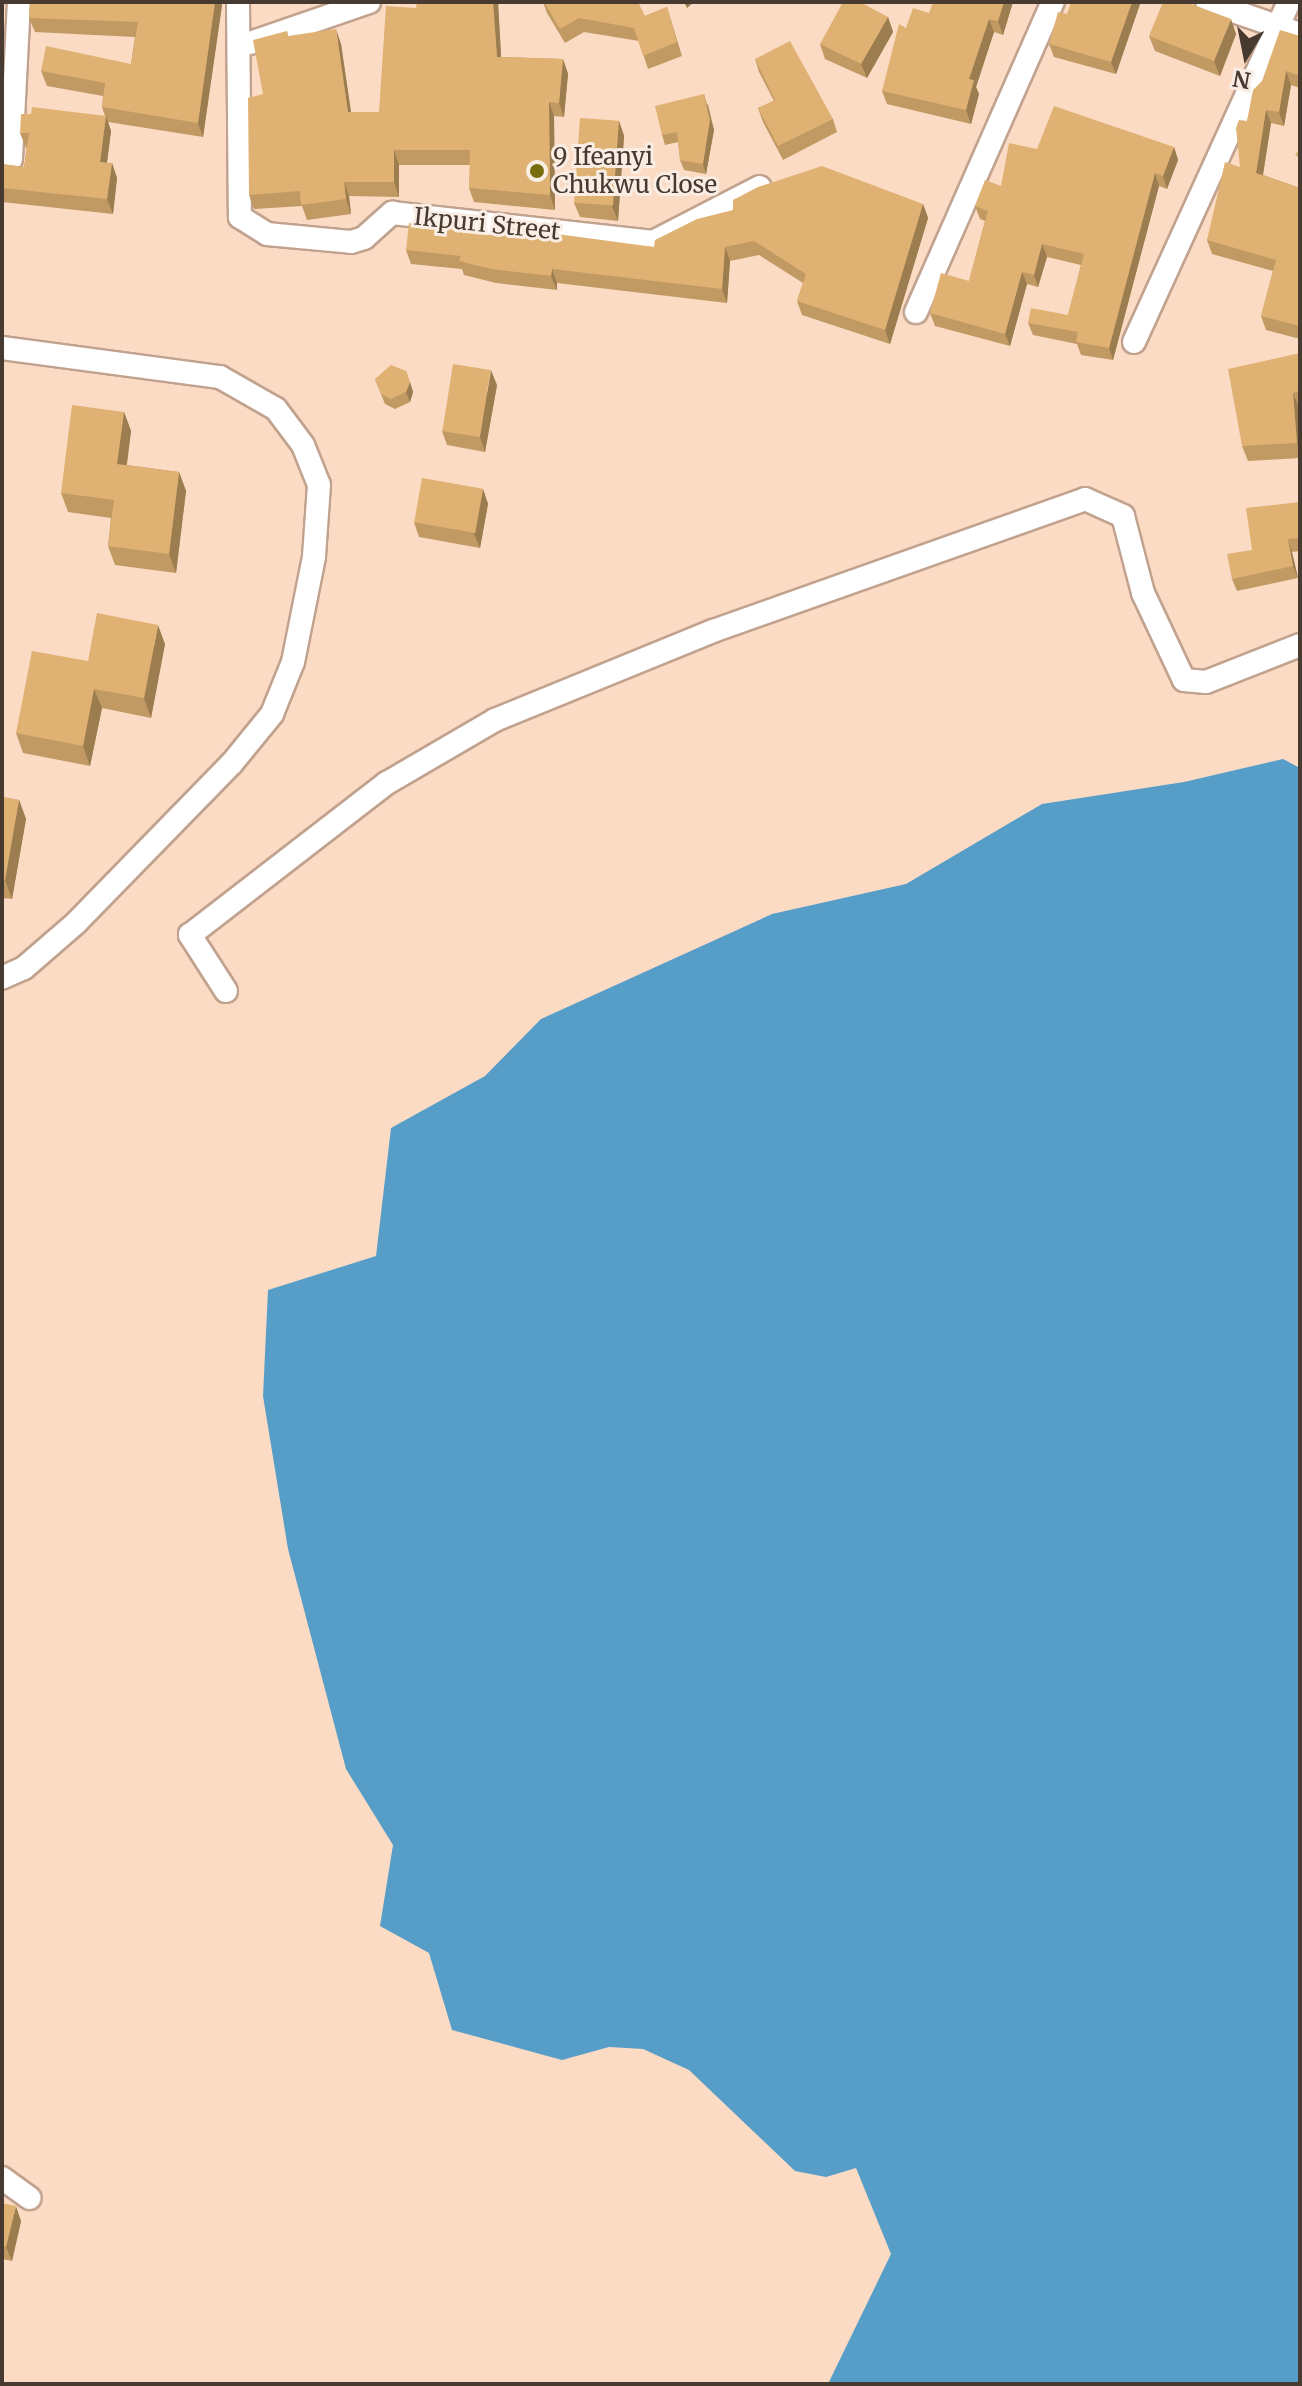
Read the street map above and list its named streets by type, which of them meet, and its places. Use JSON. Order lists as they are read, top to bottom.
{
  "streets": {
    "street": ["Ikpuri Street"]
  },
  "places": ["9 Ifeanyi Chukwu Close"],
  "north": "bottom"
}
